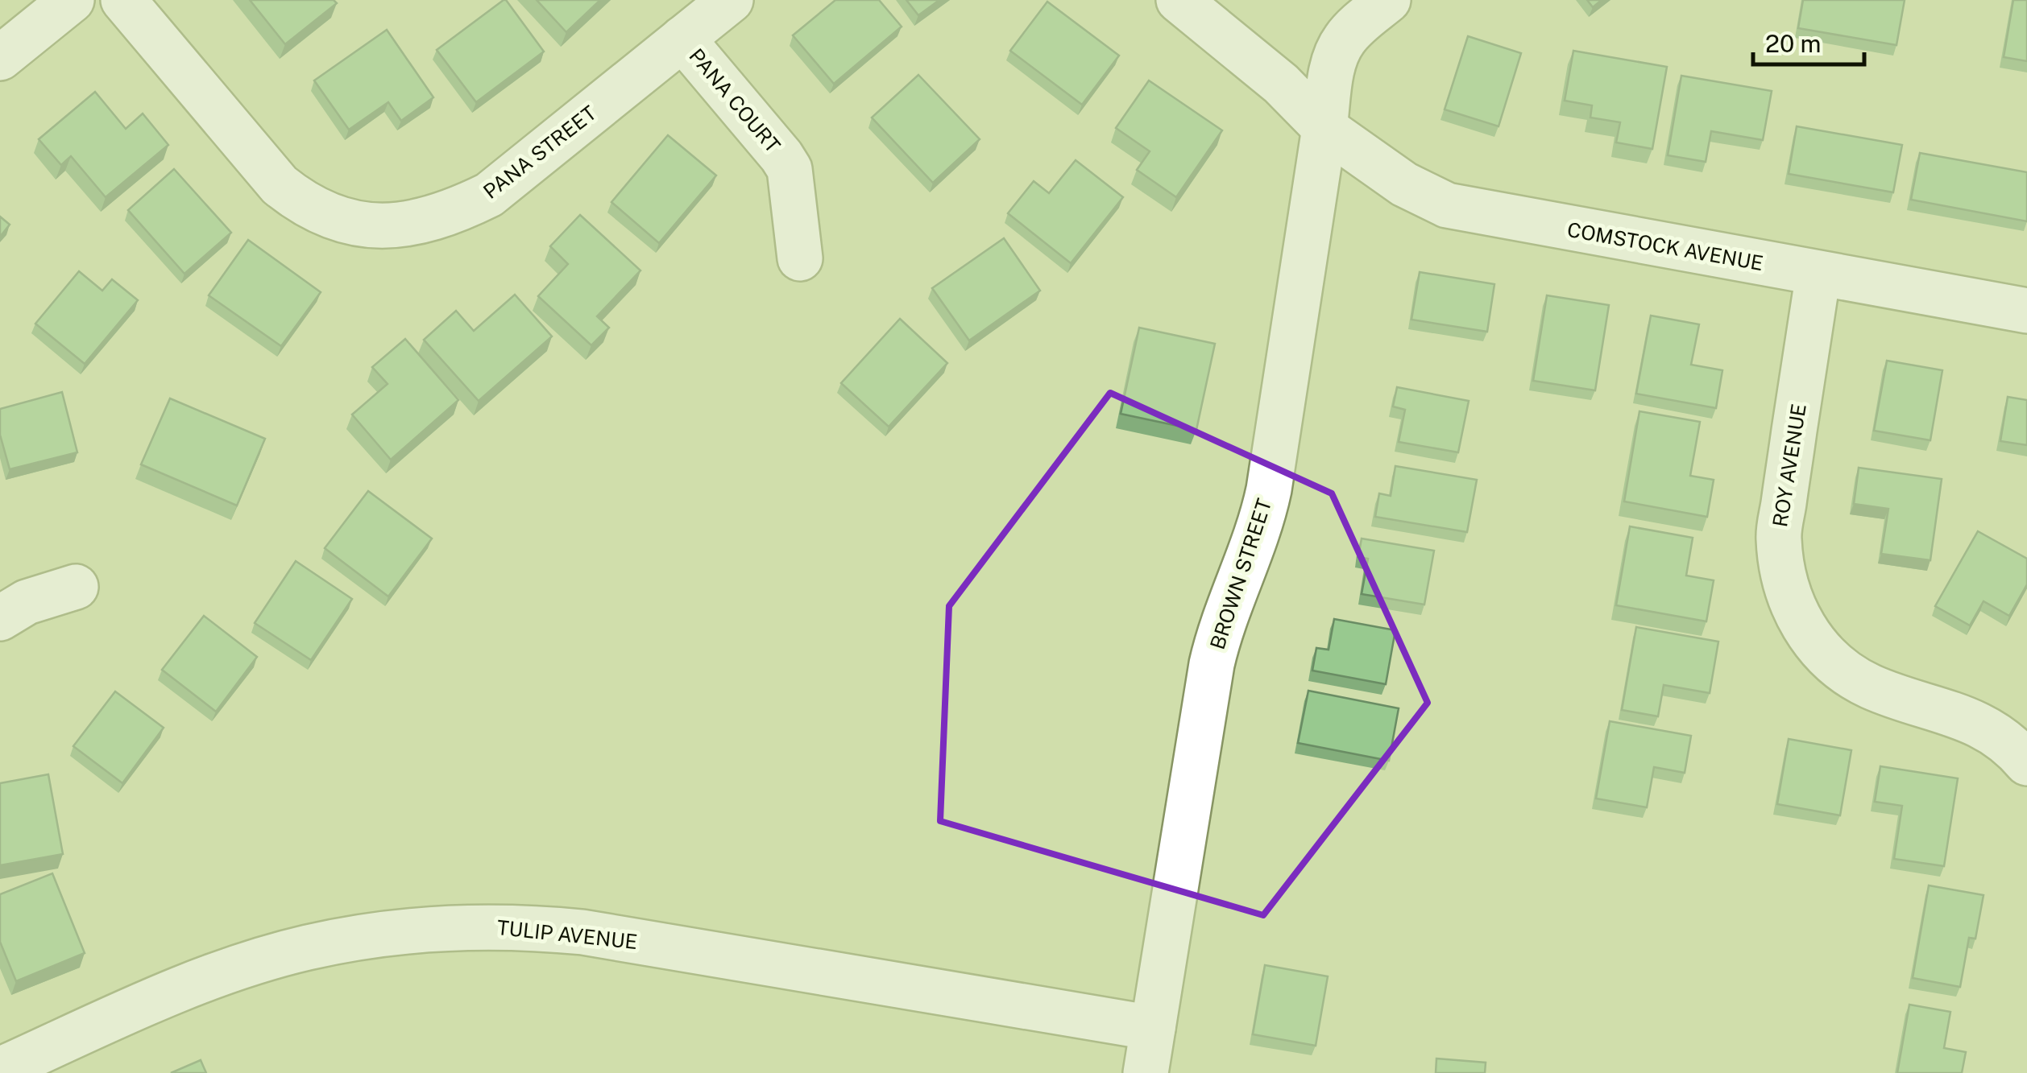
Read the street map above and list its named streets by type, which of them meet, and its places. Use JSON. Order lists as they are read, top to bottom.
{
  "streets": {
    "street": [
      "PANA COURT",
      "PANA STREET",
      "COMSTOCK AVENUE",
      "ROY AVENUE",
      "BROWN STREET",
      "TULIP AVENUE"
    ]
  },
  "crossings": [
    ["PANA COURT", "PANA STREET"],
    ["COMSTOCK AVENUE", "ROY AVENUE"],
    ["COMSTOCK AVENUE", "BROWN STREET"],
    ["BROWN STREET", "TULIP AVENUE"]
  ],
  "scale_bar": "20 m"
}
